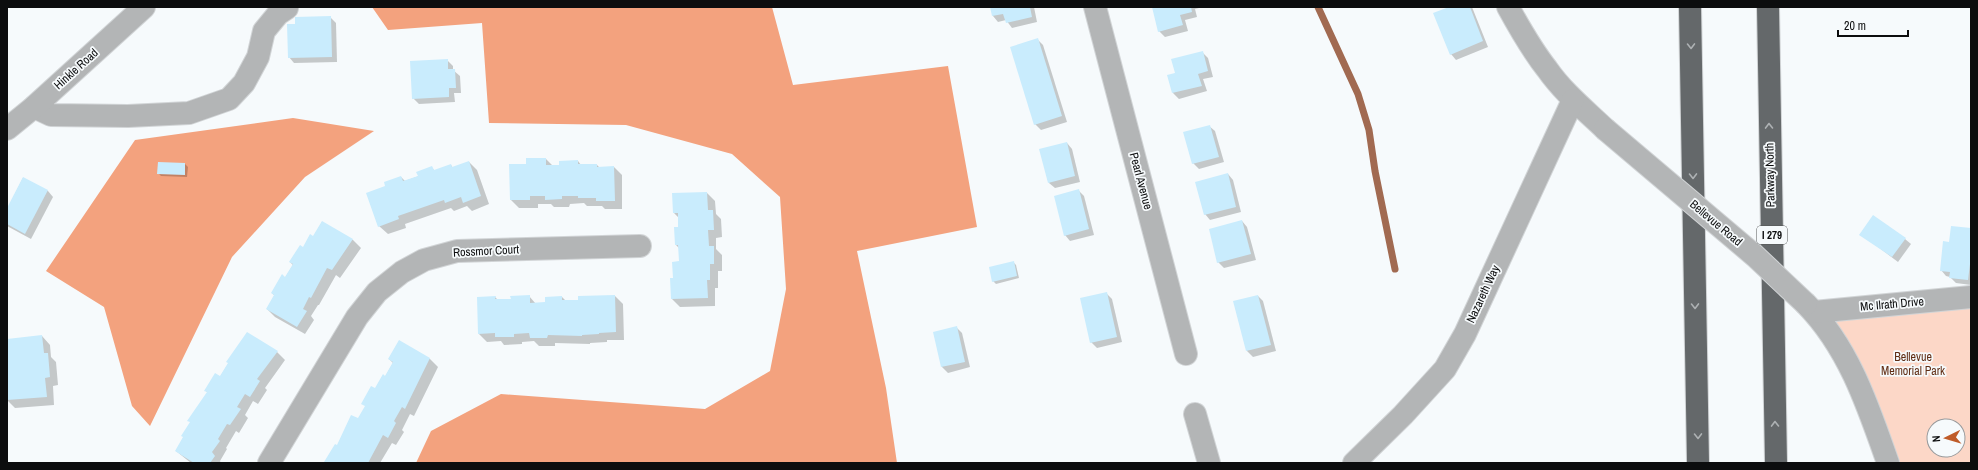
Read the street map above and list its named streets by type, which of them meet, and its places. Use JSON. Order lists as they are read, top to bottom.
{
  "streets": {
    "highway": ["Parkway North", "I 279"],
    "street": [
      "Hinkle Road",
      "Pearl Avenue",
      "Bellevue Road",
      "Rossmor Court",
      "Nazareth Way",
      "Mc Ilrath Drive"
    ]
  },
  "crossings": [
    ["Bellevue Road", "Nazareth Way"],
    ["Bellevue Road", "Mc Ilrath Drive"]
  ],
  "parks": ["Bellevue Memorial Park"],
  "scale_bar": "20 m",
  "north": "left"
}
